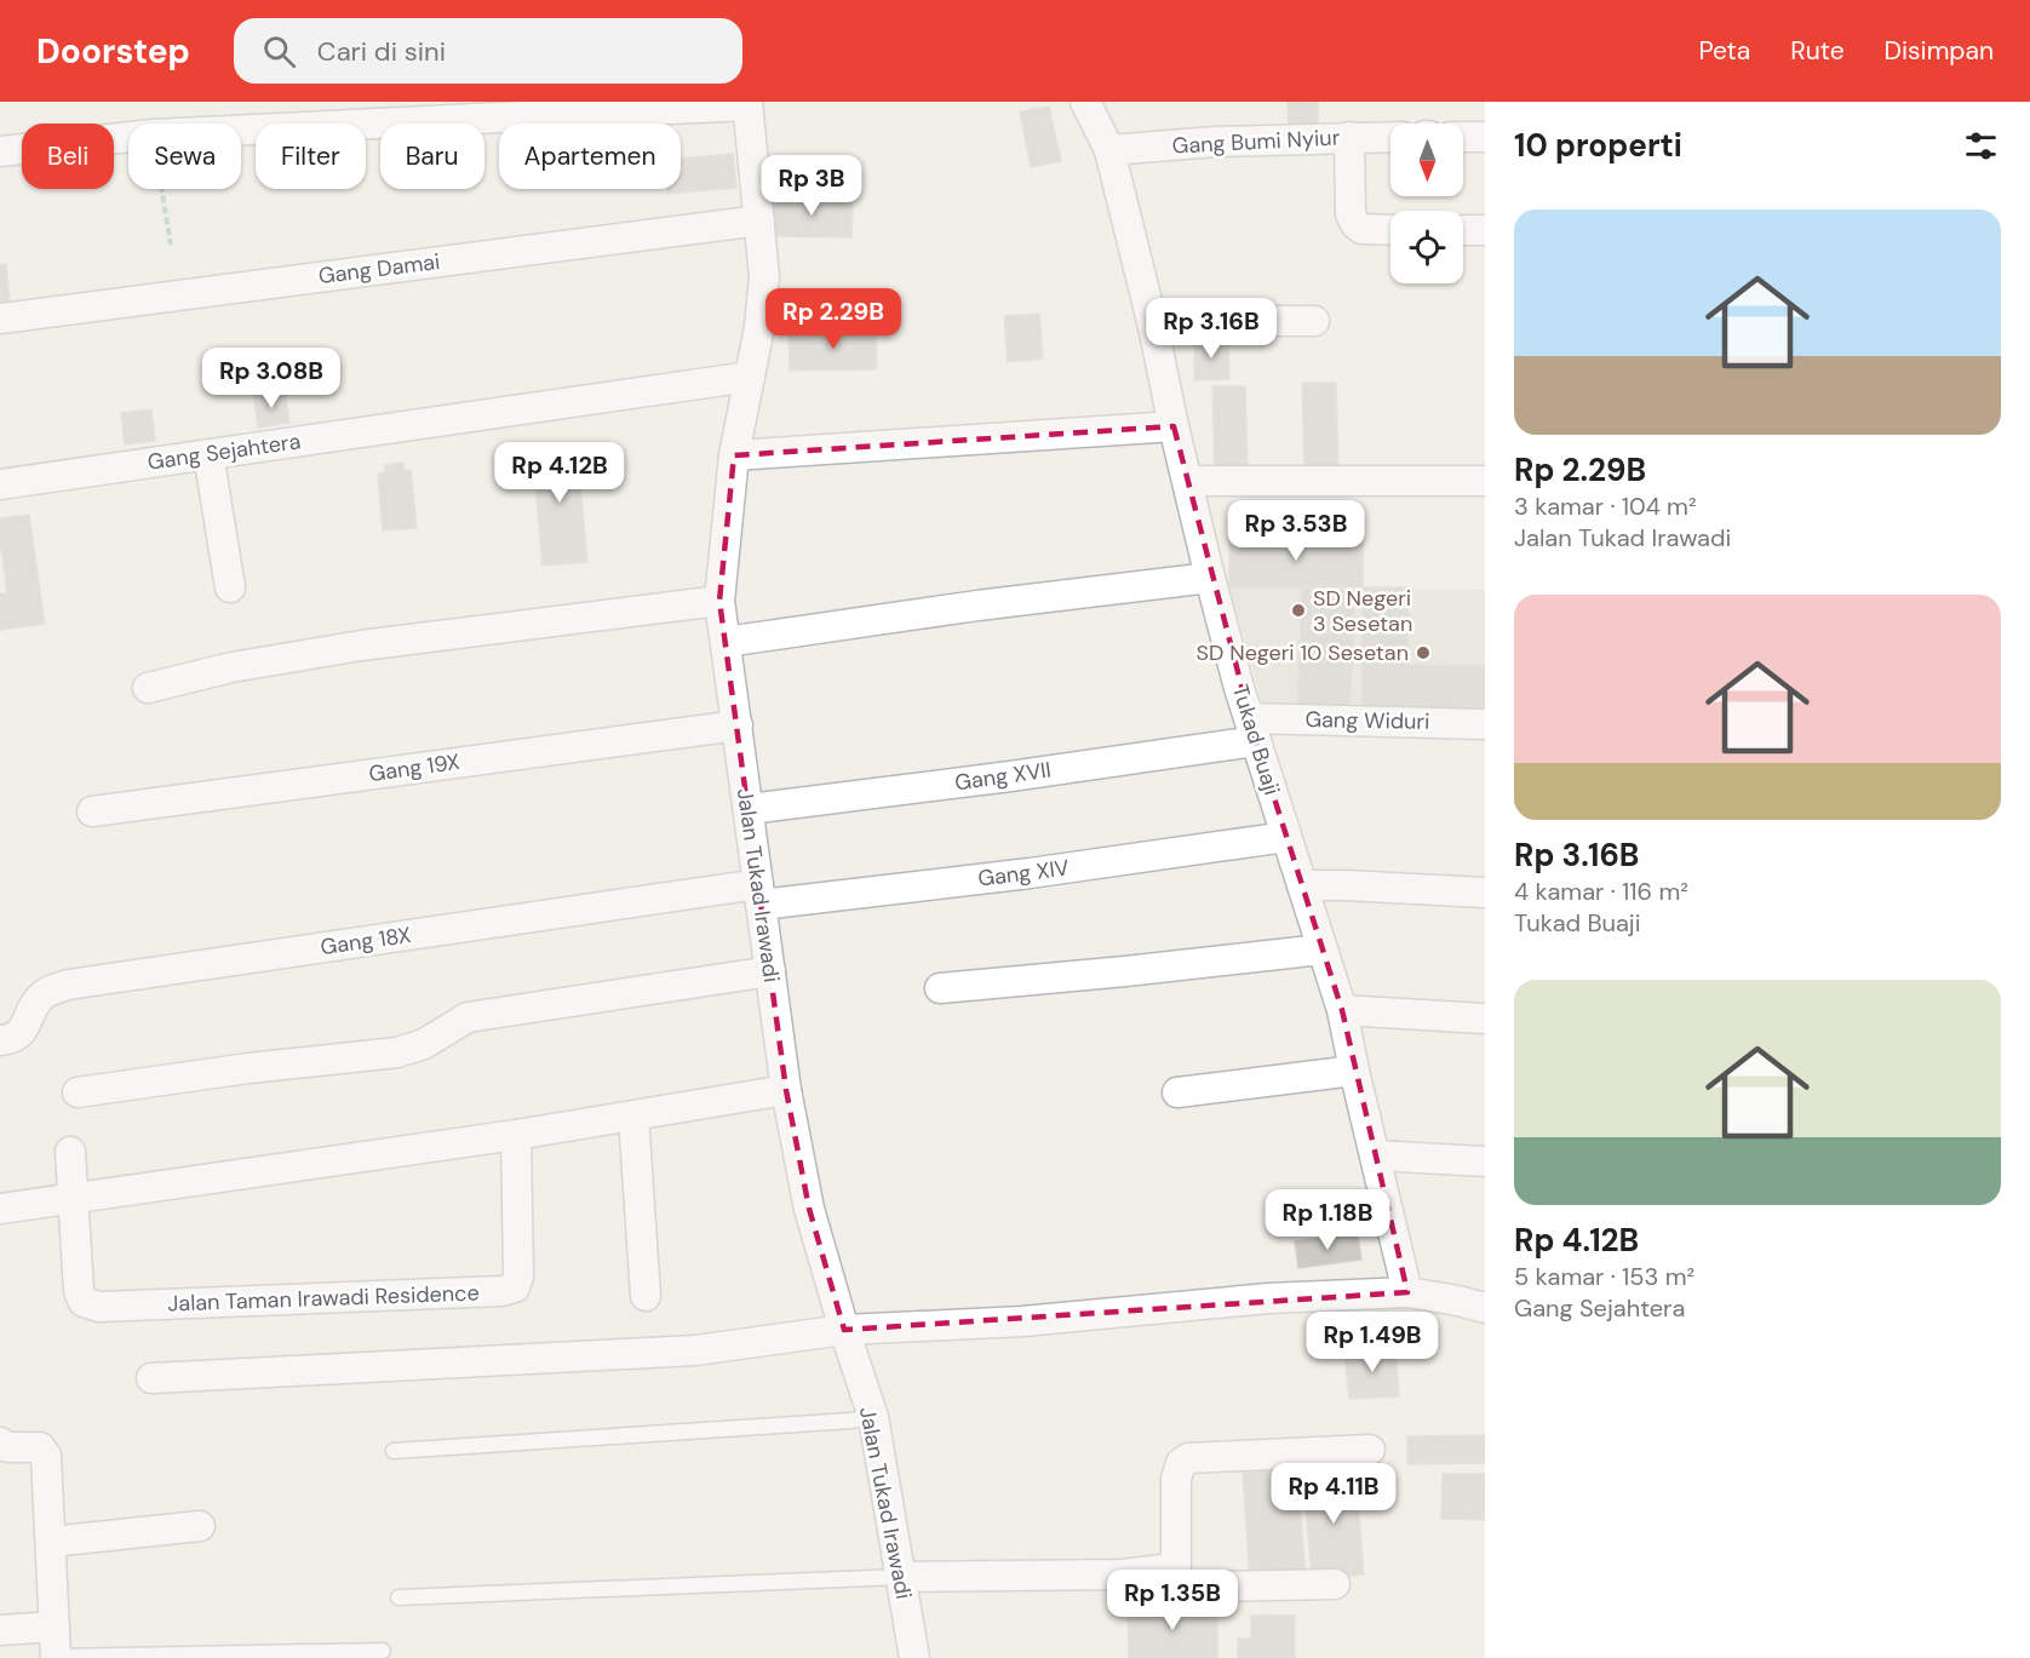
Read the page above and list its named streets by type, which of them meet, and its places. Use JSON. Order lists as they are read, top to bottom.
{
  "streets": {
    "street": [
      "Gang Bumi Nyiur",
      "Gang Damai",
      "Gang Sejahtera",
      "Gang Widuri",
      "Tukad Buaji",
      "Gang 19X",
      "Gang XVII",
      "Gang XIV",
      "Jalan Tukad Irawadi",
      "Gang 18X",
      "Jalan Taman Irawadi Residence"
    ]
  },
  "crossings": [
    ["Gang Bumi Nyiur", "Tukad Buaji"],
    ["Gang Damai", "Jalan Tukad Irawadi"],
    ["Gang Sejahtera", "Jalan Tukad Irawadi"],
    ["Gang Widuri", "Tukad Buaji"],
    ["Gang Widuri", "Gang XVII"],
    ["Tukad Buaji", "Gang XVII"],
    ["Tukad Buaji", "Gang XIV"],
    ["Gang 19X", "Jalan Tukad Irawadi"],
    ["Gang XVII", "Jalan Tukad Irawadi"],
    ["Gang XIV", "Jalan Tukad Irawadi"],
    ["Gang XIV", "Gang 18X"],
    ["Jalan Tukad Irawadi", "Gang 18X"]
  ],
  "places": ["SD Negeri 3 Sesetan", "SD Negeri 10 Sesetan"],
  "north": "bottom",
  "page": {
    "header": "Doorstep",
    "search": "Cari di sini",
    "nav": ["Peta", "Rute", "Disimpan"],
    "heading": "10 properti",
    "chip": [
      "Beli",
      "Sewa",
      "Filter",
      "Baru",
      "Apartemen"
    ],
    "price": [
      "Rp 3B",
      "Rp 2.29B",
      "Rp 3.16B",
      "Rp 3.08B",
      "Rp 4.12B",
      "Rp 3.53B",
      "Rp 1.18B",
      "Rp 1.49B",
      "Rp 4.11B",
      "Rp 1.35B"
    ],
    "list": [
      {
        "name": "Rp 2.29B",
        "note": "3 kamar · 104 m² · Jalan Tukad Irawadi"
      },
      {
        "name": "Rp 3.16B",
        "note": "4 kamar · 116 m² · Tukad Buaji"
      },
      {
        "name": "Rp 4.12B",
        "note": "5 kamar · 153 m² · Gang Sejahtera"
      }
    ]
  }
}
